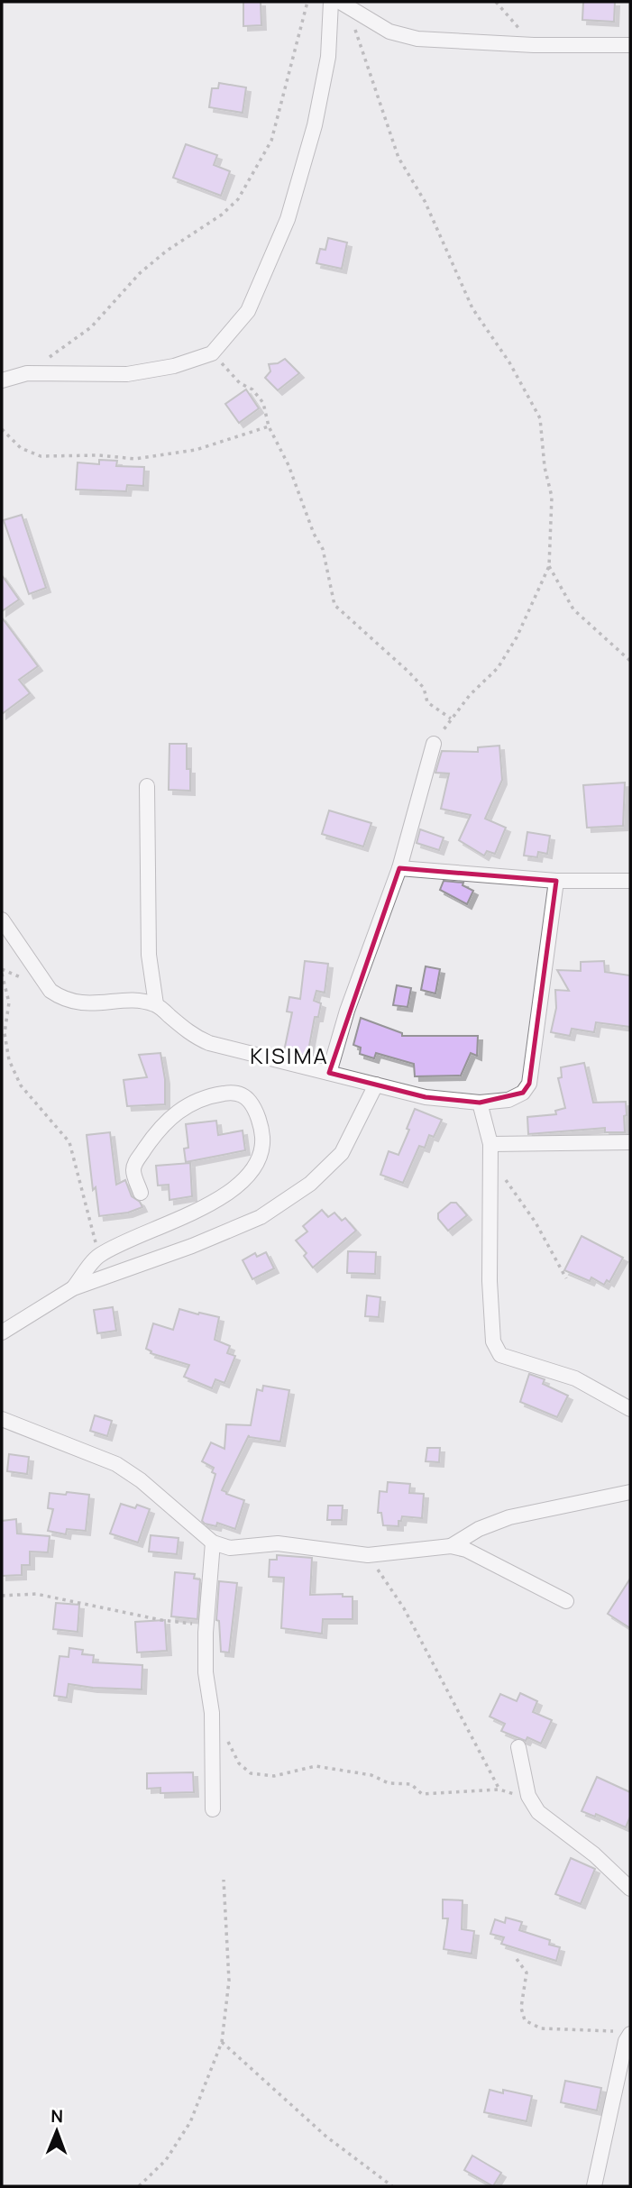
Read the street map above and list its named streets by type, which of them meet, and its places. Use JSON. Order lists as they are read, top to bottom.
{
  "districts": ["KISIMA"],
  "north": "top"
}
